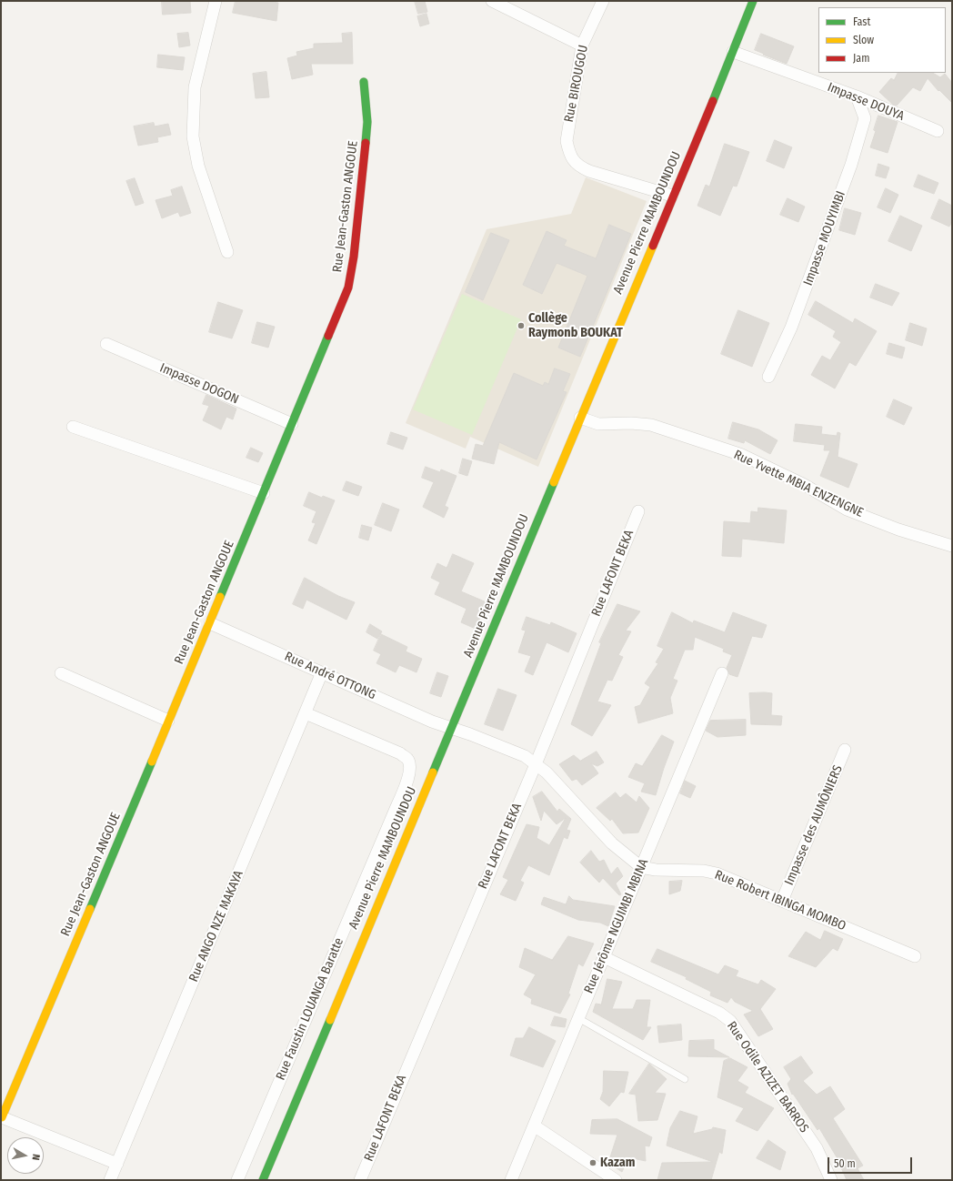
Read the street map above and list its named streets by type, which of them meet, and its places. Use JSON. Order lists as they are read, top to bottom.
{
  "streets": {
    "street": [
      "Rue BIROUGOU",
      "Impasse DOUYA",
      "Rue Jean-Gaston ANGOUE",
      "Avenue Pierre MAMBOUNDOU",
      "Impasse MOUYIMBI",
      "Impasse DOGON",
      "Rue Yvette MBIA ENZENGNE",
      "Rue LAFONT BEKA",
      "Rue André OTTONG",
      "Impasse des AUMÔNIERS",
      "Rue Robert IBINGA MOMBO",
      "Rue ANGO NZE MAKAYA",
      "Rue Jérôme NGUIMBI MBINA",
      "Rue Faustin LOUANGA Baratte",
      "Rue Odile AZIZET BARROS"
    ]
  },
  "crossings": [
    ["Rue BIROUGOU", "Avenue Pierre MAMBOUNDOU"],
    ["Impasse DOUYA", "Avenue Pierre MAMBOUNDOU"],
    ["Impasse DOUYA", "Impasse MOUYIMBI"],
    ["Rue Jean-Gaston ANGOUE", "Impasse DOGON"],
    ["Rue Jean-Gaston ANGOUE", "Rue André OTTONG"],
    ["Avenue Pierre MAMBOUNDOU", "Rue Yvette MBIA ENZENGNE"],
    ["Avenue Pierre MAMBOUNDOU", "Rue André OTTONG"],
    ["Rue André OTTONG", "Rue ANGO NZE MAKAYA"],
    ["Impasse des AUMÔNIERS", "Rue Robert IBINGA MOMBO"],
    ["Rue Robert IBINGA MOMBO", "Rue Jérôme NGUIMBI MBINA"],
    ["Rue ANGO NZE MAKAYA", "Rue Faustin LOUANGA Baratte"],
    ["Rue Jérôme NGUIMBI MBINA", "Rue Odile AZIZET BARROS"]
  ],
  "places": ["Collège Raymonb BOUKAT", "Kazam"],
  "legend": ["Fast", "Slow", "Jam"],
  "scale_bar": "50 m",
  "north": "right"
}
